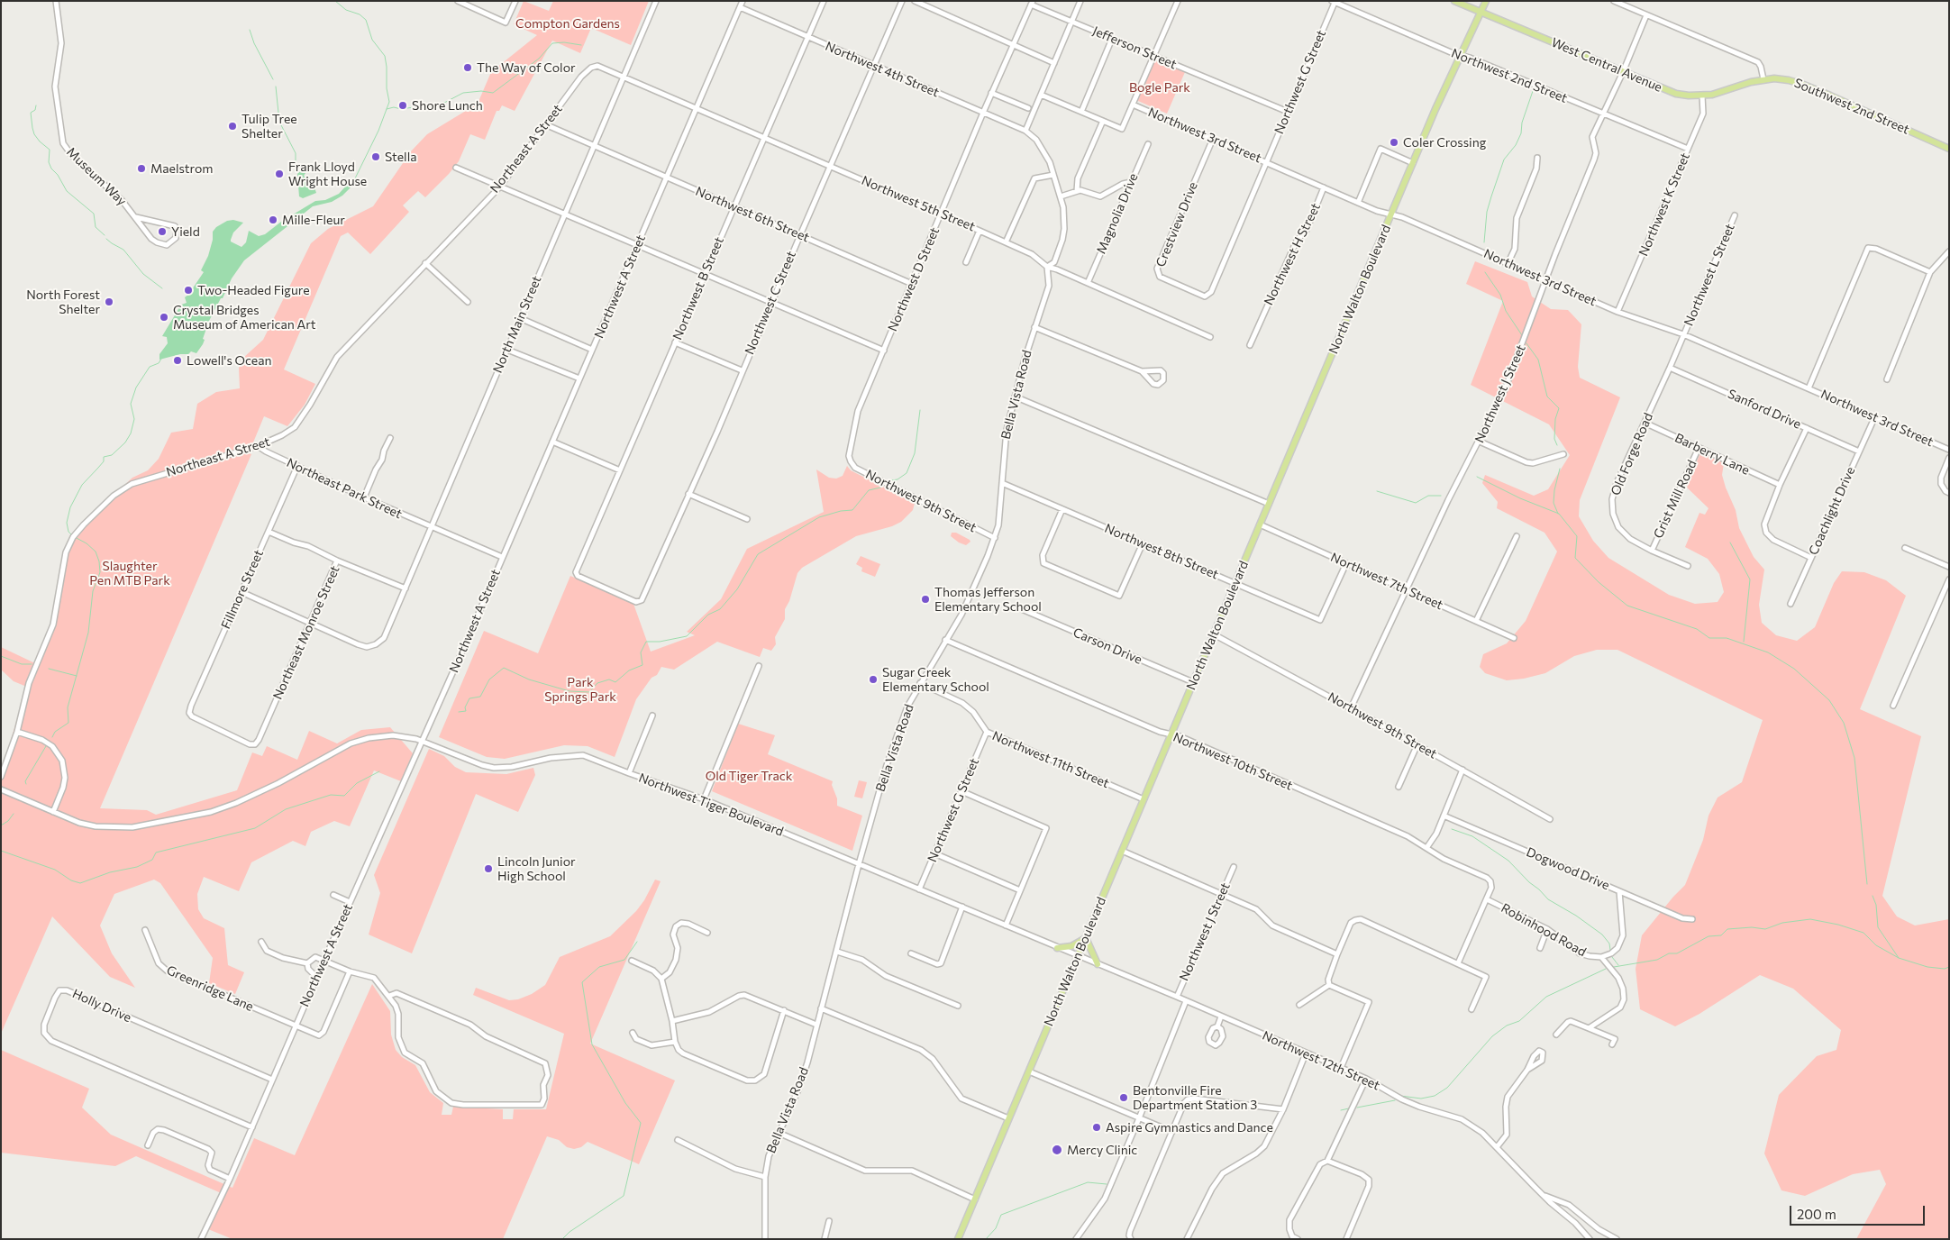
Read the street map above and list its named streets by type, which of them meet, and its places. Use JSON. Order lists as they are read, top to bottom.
{
  "streets": {
    "main road": ["West Central Avenue", "Southwest 2nd Street", "North Walton Boulevard"],
    "street": [
      "Jefferson Street",
      "Northwest 4th Street",
      "Northwest 2nd Street",
      "Northwest G Street",
      "Northwest 3rd Street",
      "Northeast A Street",
      "Museum Way",
      "Northwest 5th Street",
      "Northwest K Street",
      "Magnolia Drive",
      "Northwest 6th Street",
      "Crestview Drive",
      "Northwest H Street",
      "Northwest L Street",
      "Northwest D Street",
      "Northwest A Street",
      "Northwest B Street",
      "Northwest C Street",
      "North Main Street",
      "Northwest J Street",
      "Bella Vista Road",
      "Sanford Drive",
      "Old Forge Road",
      "Barberry Lane",
      "Northeast Park Street",
      "Grist Mill Road",
      "Northwest 9th Street",
      "Coachlight Drive",
      "Northwest 8th Street",
      "Northwest 7th Street",
      "Fillmore Street",
      "Northeast Monroe Street",
      "Carson Drive",
      "Northwest 11th Street",
      "Northwest 10th Street",
      "Northwest Tiger Boulevard",
      "Dogwood Drive",
      "Robinhood Road",
      "Greenridge Lane",
      "Holly Drive",
      "Northwest 12th Street"
    ]
  },
  "crossings": [
    ["Jefferson Street", "Northwest G Street"],
    ["Jefferson Street", "Northwest D Street"],
    ["West Central Avenue", "Southwest 2nd Street"],
    ["West Central Avenue", "Northwest K Street"],
    ["West Central Avenue", "North Walton Boulevard"],
    ["West Central Avenue", "Northwest J Street"],
    ["Northwest 4th Street", "Northwest D Street"],
    ["Northwest 4th Street", "Northwest A Street"],
    ["Northwest 4th Street", "Northwest B Street"],
    ["Northwest 4th Street", "Northwest C Street"],
    ["Northwest 2nd Street", "Northwest G Street"],
    ["Northwest 2nd Street", "Northwest K Street"],
    ["Northwest 2nd Street", "North Walton Boulevard"],
    ["Northwest 2nd Street", "Northwest J Street"],
    ["Northwest G Street", "Northwest 3rd Street"],
    ["Northwest G Street", "Crestview Drive"],
    ["Northwest G Street", "Northwest 11th Street"],
    ["Northwest G Street", "Northwest Tiger Boulevard"],
    ["Northwest 3rd Street", "Northwest K Street"],
    ["Northwest 3rd Street", "Crestview Drive"],
    ["Northwest 3rd Street", "Northwest H Street"],
    ["Northwest 3rd Street", "Northwest L Street"],
    ["Northwest 3rd Street", "North Walton Boulevard"],
    ["Northwest 3rd Street", "Northwest J Street"],
    ["Northwest 3rd Street", "Old Forge Road"],
    ["Northwest 3rd Street", "Coachlight Drive"],
    ["Northeast A Street", "Northwest 5th Street"],
    ["Northeast A Street", "Northwest 6th Street"],
    ["Northeast A Street", "Northeast Park Street"],
    ["Northwest 5th Street", "Magnolia Drive"],
    ["Northwest 5th Street", "Northwest D Street"],
    ["Northwest 5th Street", "Northwest A Street"],
    ["Northwest 5th Street", "Northwest B Street"],
    ["Northwest 5th Street", "Northwest C Street"],
    ["Northwest 5th Street", "North Main Street"],
    ["Northwest 5th Street", "Bella Vista Road"],
    ["Northwest 6th Street", "Northwest D Street"],
    ["Northwest 6th Street", "Northwest A Street"],
    ["Northwest 6th Street", "Northwest B Street"],
    ["Northwest 6th Street", "Northwest C Street"],
    ["Northwest 6th Street", "North Main Street"],
    ["Northwest L Street", "Old Forge Road"],
    ["Northwest D Street", "Northwest 9th Street"],
    ["Northwest A Street", "Northeast Park Street"],
    ["Northwest A Street", "Northwest Tiger Boulevard"],
    ["Northwest A Street", "Greenridge Lane"],
    ["Northwest A Street", "Holly Drive"],
    ["Northwest B Street", "Northwest C Street"],
    ["North Walton Boulevard", "Northwest 9th Street"],
    ["North Walton Boulevard", "Northwest 8th Street"],
    ["North Walton Boulevard", "Northwest 7th Street"],
    ["North Walton Boulevard", "Carson Drive"],
    ["North Walton Boulevard", "Northwest 11th Street"],
    ["North Walton Boulevard", "Northwest 10th Street"],
    ["North Walton Boulevard", "Northwest Tiger Boulevard"],
    ["North Walton Boulevard", "Northwest 12th Street"],
    ["North Main Street", "Northeast Park Street"],
    ["North Main Street", "Northeast Monroe Street"],
    ["Northwest J Street", "Northwest 9th Street"],
    ["Northwest J Street", "Northwest 7th Street"],
    ["Northwest J Street", "Northwest 12th Street"],
    ["Bella Vista Road", "Northwest 9th Street"],
    ["Bella Vista Road", "Northwest 8th Street"],
    ["Bella Vista Road", "Northwest 11th Street"],
    ["Bella Vista Road", "Northwest 10th Street"],
    ["Bella Vista Road", "Northwest Tiger Boulevard"],
    ["Sanford Drive", "Old Forge Road"],
    ["Sanford Drive", "Coachlight Drive"],
    ["Old Forge Road", "Barberry Lane"],
    ["Old Forge Road", "Grist Mill Road"],
    ["Barberry Lane", "Grist Mill Road"],
    ["Northeast Park Street", "Fillmore Street"],
    ["Northwest 8th Street", "Northwest 7th Street"],
    ["Fillmore Street", "Northeast Monroe Street"],
    ["Northwest 10th Street", "Robinhood Road"],
    ["Northwest Tiger Boulevard", "Northwest 12th Street"],
    ["Dogwood Drive", "Robinhood Road"]
  ],
  "parks": [
    "Compton Gardens",
    "Bogle Park",
    "Slaughter Pen MTB Park",
    "Park Springs Park",
    "Old Tiger Track"
  ],
  "places": [
    "The Way of Color",
    "Shore Lunch",
    "Tulip Tree Shelter",
    "Coler Crossing",
    "Stella",
    "Maelstrom",
    "Frank Lloyd Wright House",
    "Mille-Fleur",
    "Yield",
    "Two-Headed Figure",
    "North Forest Shelter",
    "Crystal Bridges Museum of American Art",
    "Lowell's Ocean",
    "Thomas Jefferson Elementary School",
    "Sugar Creek Elementary School",
    "Lincoln Junior High School",
    "Bentonville Fire Department Station 3",
    "Aspire Gymnastics and Dance",
    "Mercy Clinic"
  ],
  "scale_bar": "200 m"
}
